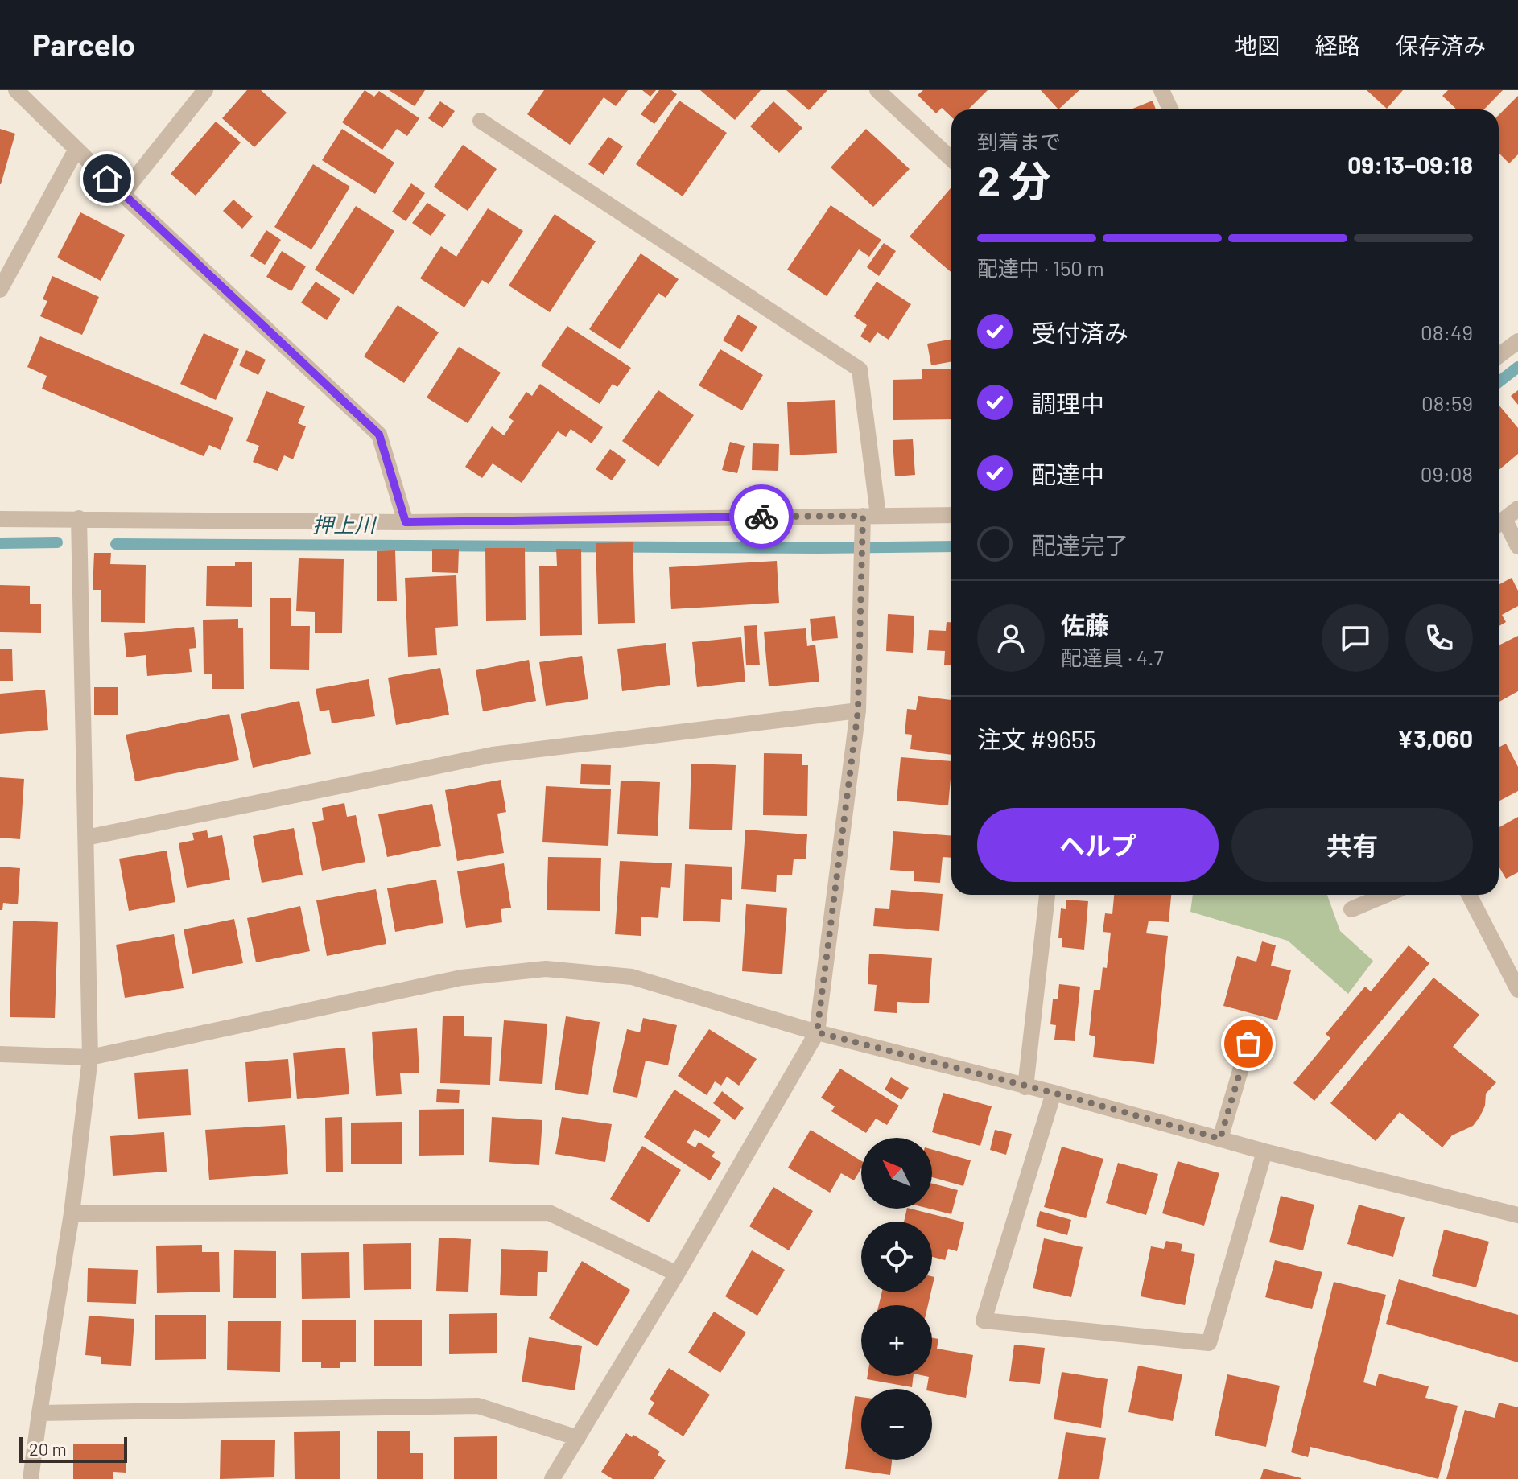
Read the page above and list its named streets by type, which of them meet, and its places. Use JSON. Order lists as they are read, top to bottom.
{
  "water": ["押上川"],
  "scale_bar": "20 m",
  "north": "top left",
  "page": {
    "header": "Parcelo",
    "nav": ["地図", "経路", "保存済み"],
    "heading": ["2 分", "到着まで", "09:13–09:18"],
    "panel": [
      "佐藤",
      "配達員 · 4.7",
      "注文 #9655",
      "¥3,060"
    ],
    "bar": "配達中 · 150 m",
    "list": [
      ["受付済み", "08:49"],
      ["調理中", "08:59"],
      ["配達中", "09:08"],
      "配達完了"
    ],
    "buttons": ["ヘルプ", "共有"],
    "map_buttons": ["+", "−"],
    "scale": "20 m"
  }
}
